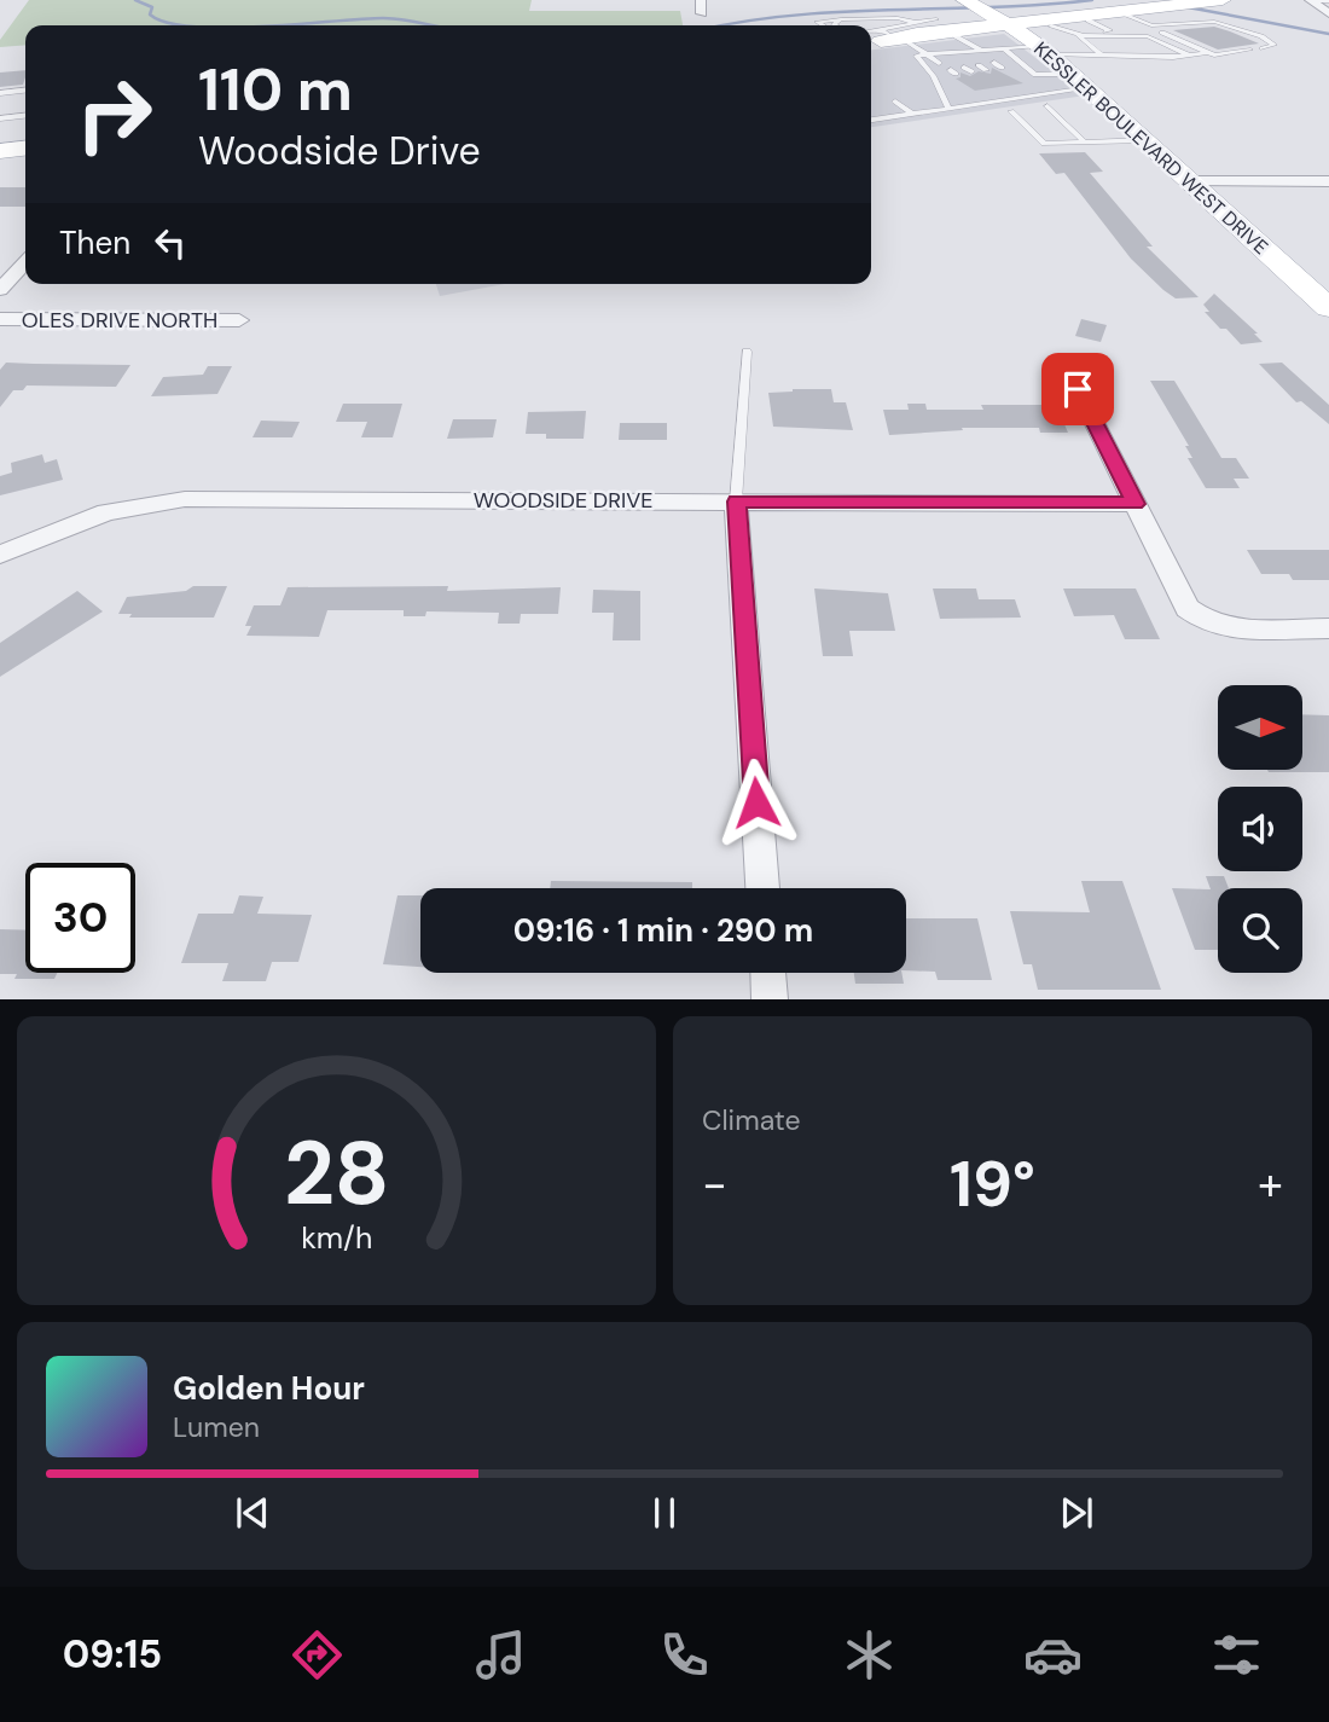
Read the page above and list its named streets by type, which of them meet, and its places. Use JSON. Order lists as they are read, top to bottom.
{
  "streets": {
    "main road": ["KESSLER BOULEVARD WEST DRIVE"],
    "street": ["OLES DRIVE NORTH", "WOODSIDE DRIVE"]
  },
  "north": "right",
  "page": {
    "turn": ["110 m", "Woodside Drive"],
    "then": "Then",
    "limit": "30",
    "trip": "09:16 · 1 min · 290 m",
    "tile": "Climate",
    "heat": ["−", "19°", "+"],
    "song": ["Golden Hour", "Lumen"],
    "tabs": "09:15",
    "gauge": ["28", "km/h"]
  }
}
